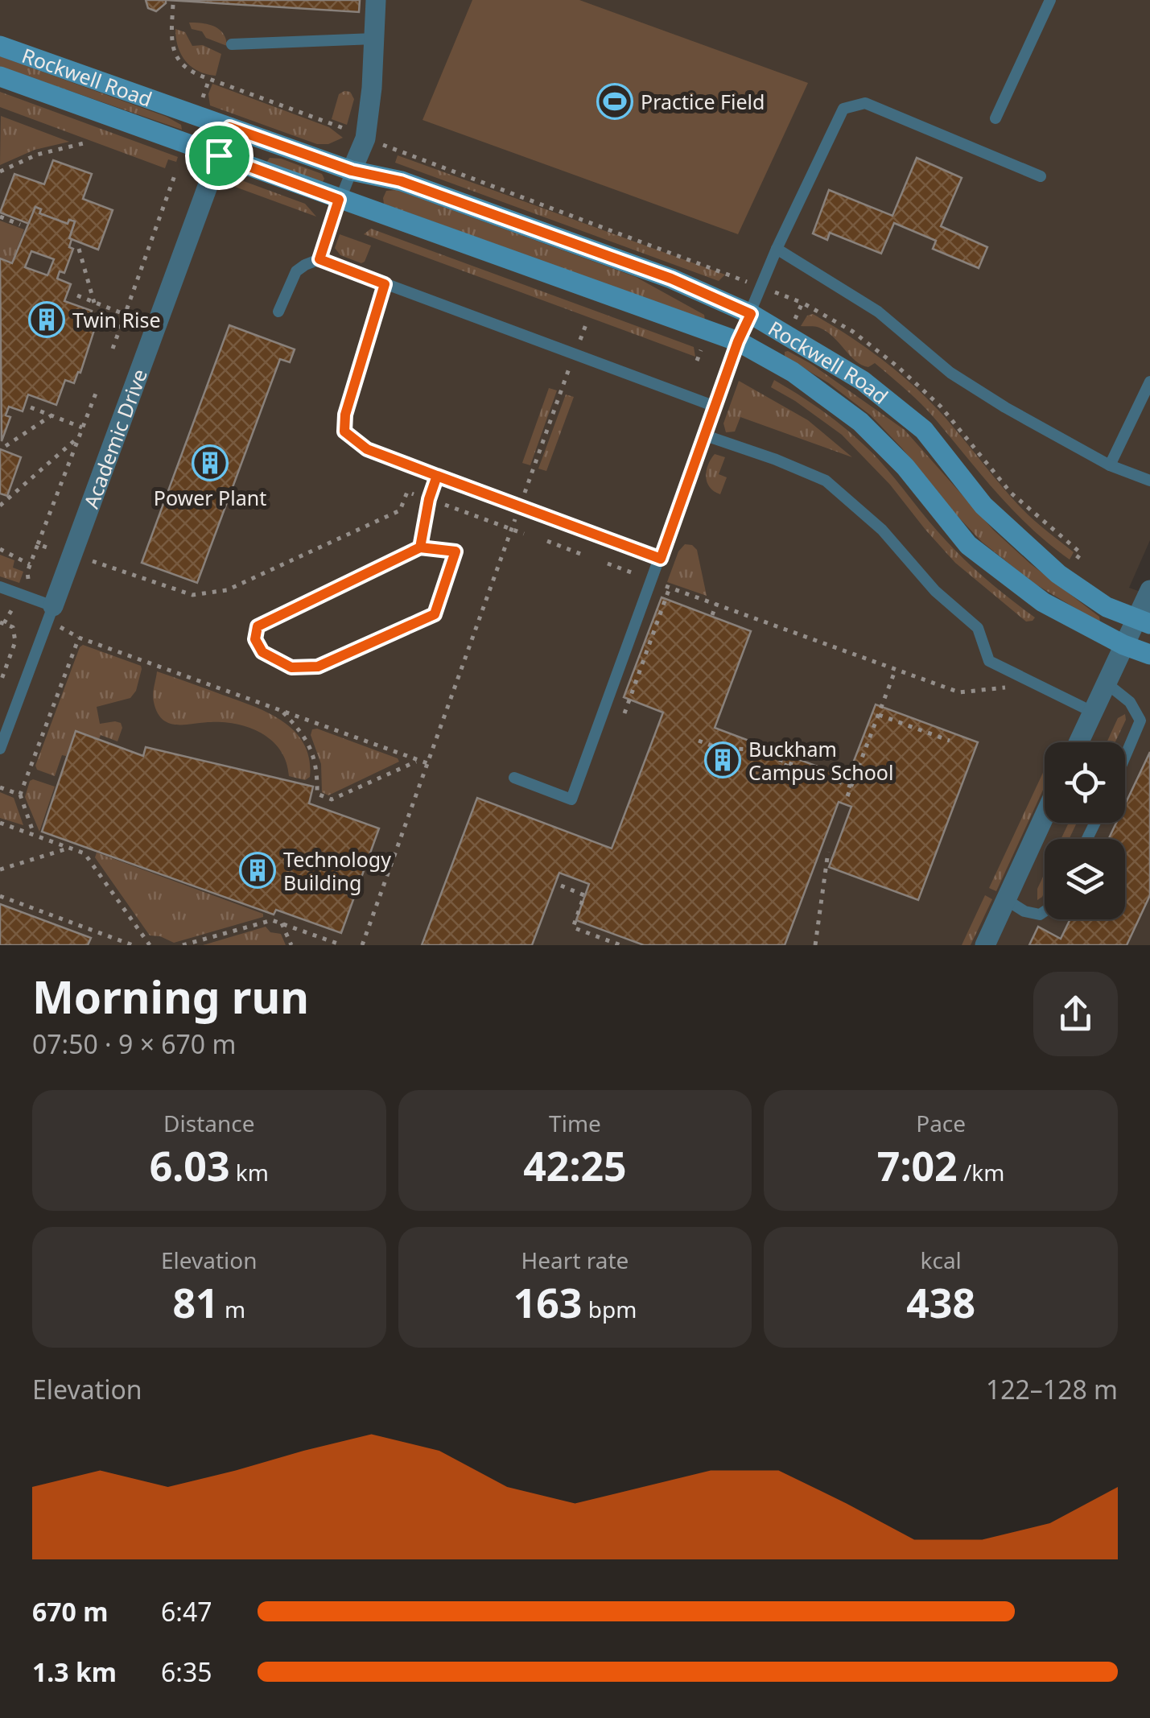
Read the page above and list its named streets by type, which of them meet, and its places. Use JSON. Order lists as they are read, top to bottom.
{
  "streets": {
    "street": ["Rockwell Road", "Academic Drive"]
  },
  "crossings": [
    ["Rockwell Road", "Academic Drive"]
  ],
  "places": {
    "sports": ["Practice Field"],
    "building": [
      "Twin Rise",
      "Power Plant",
      "Buckham Campus School",
      "Technology Building"
    ]
  },
  "page": {
    "heading": ["Morning run", "07:50 · 9 × 670 m"],
    "stats": [
      ["Distance", "6.03 km"],
      ["Time", "42:25"],
      ["Pace", "7:02 /km"],
      ["Elevation", "81 m"],
      ["Heart rate", "163 bpm"],
      ["kcal", "438"]
    ],
    "chart": ["Elevation", "122–128 m"],
    "list": [
      {
        "name": "670 m",
        "note": "6:47"
      },
      {
        "name": "1.3 km",
        "note": "6:35"
      }
    ]
  }
}
